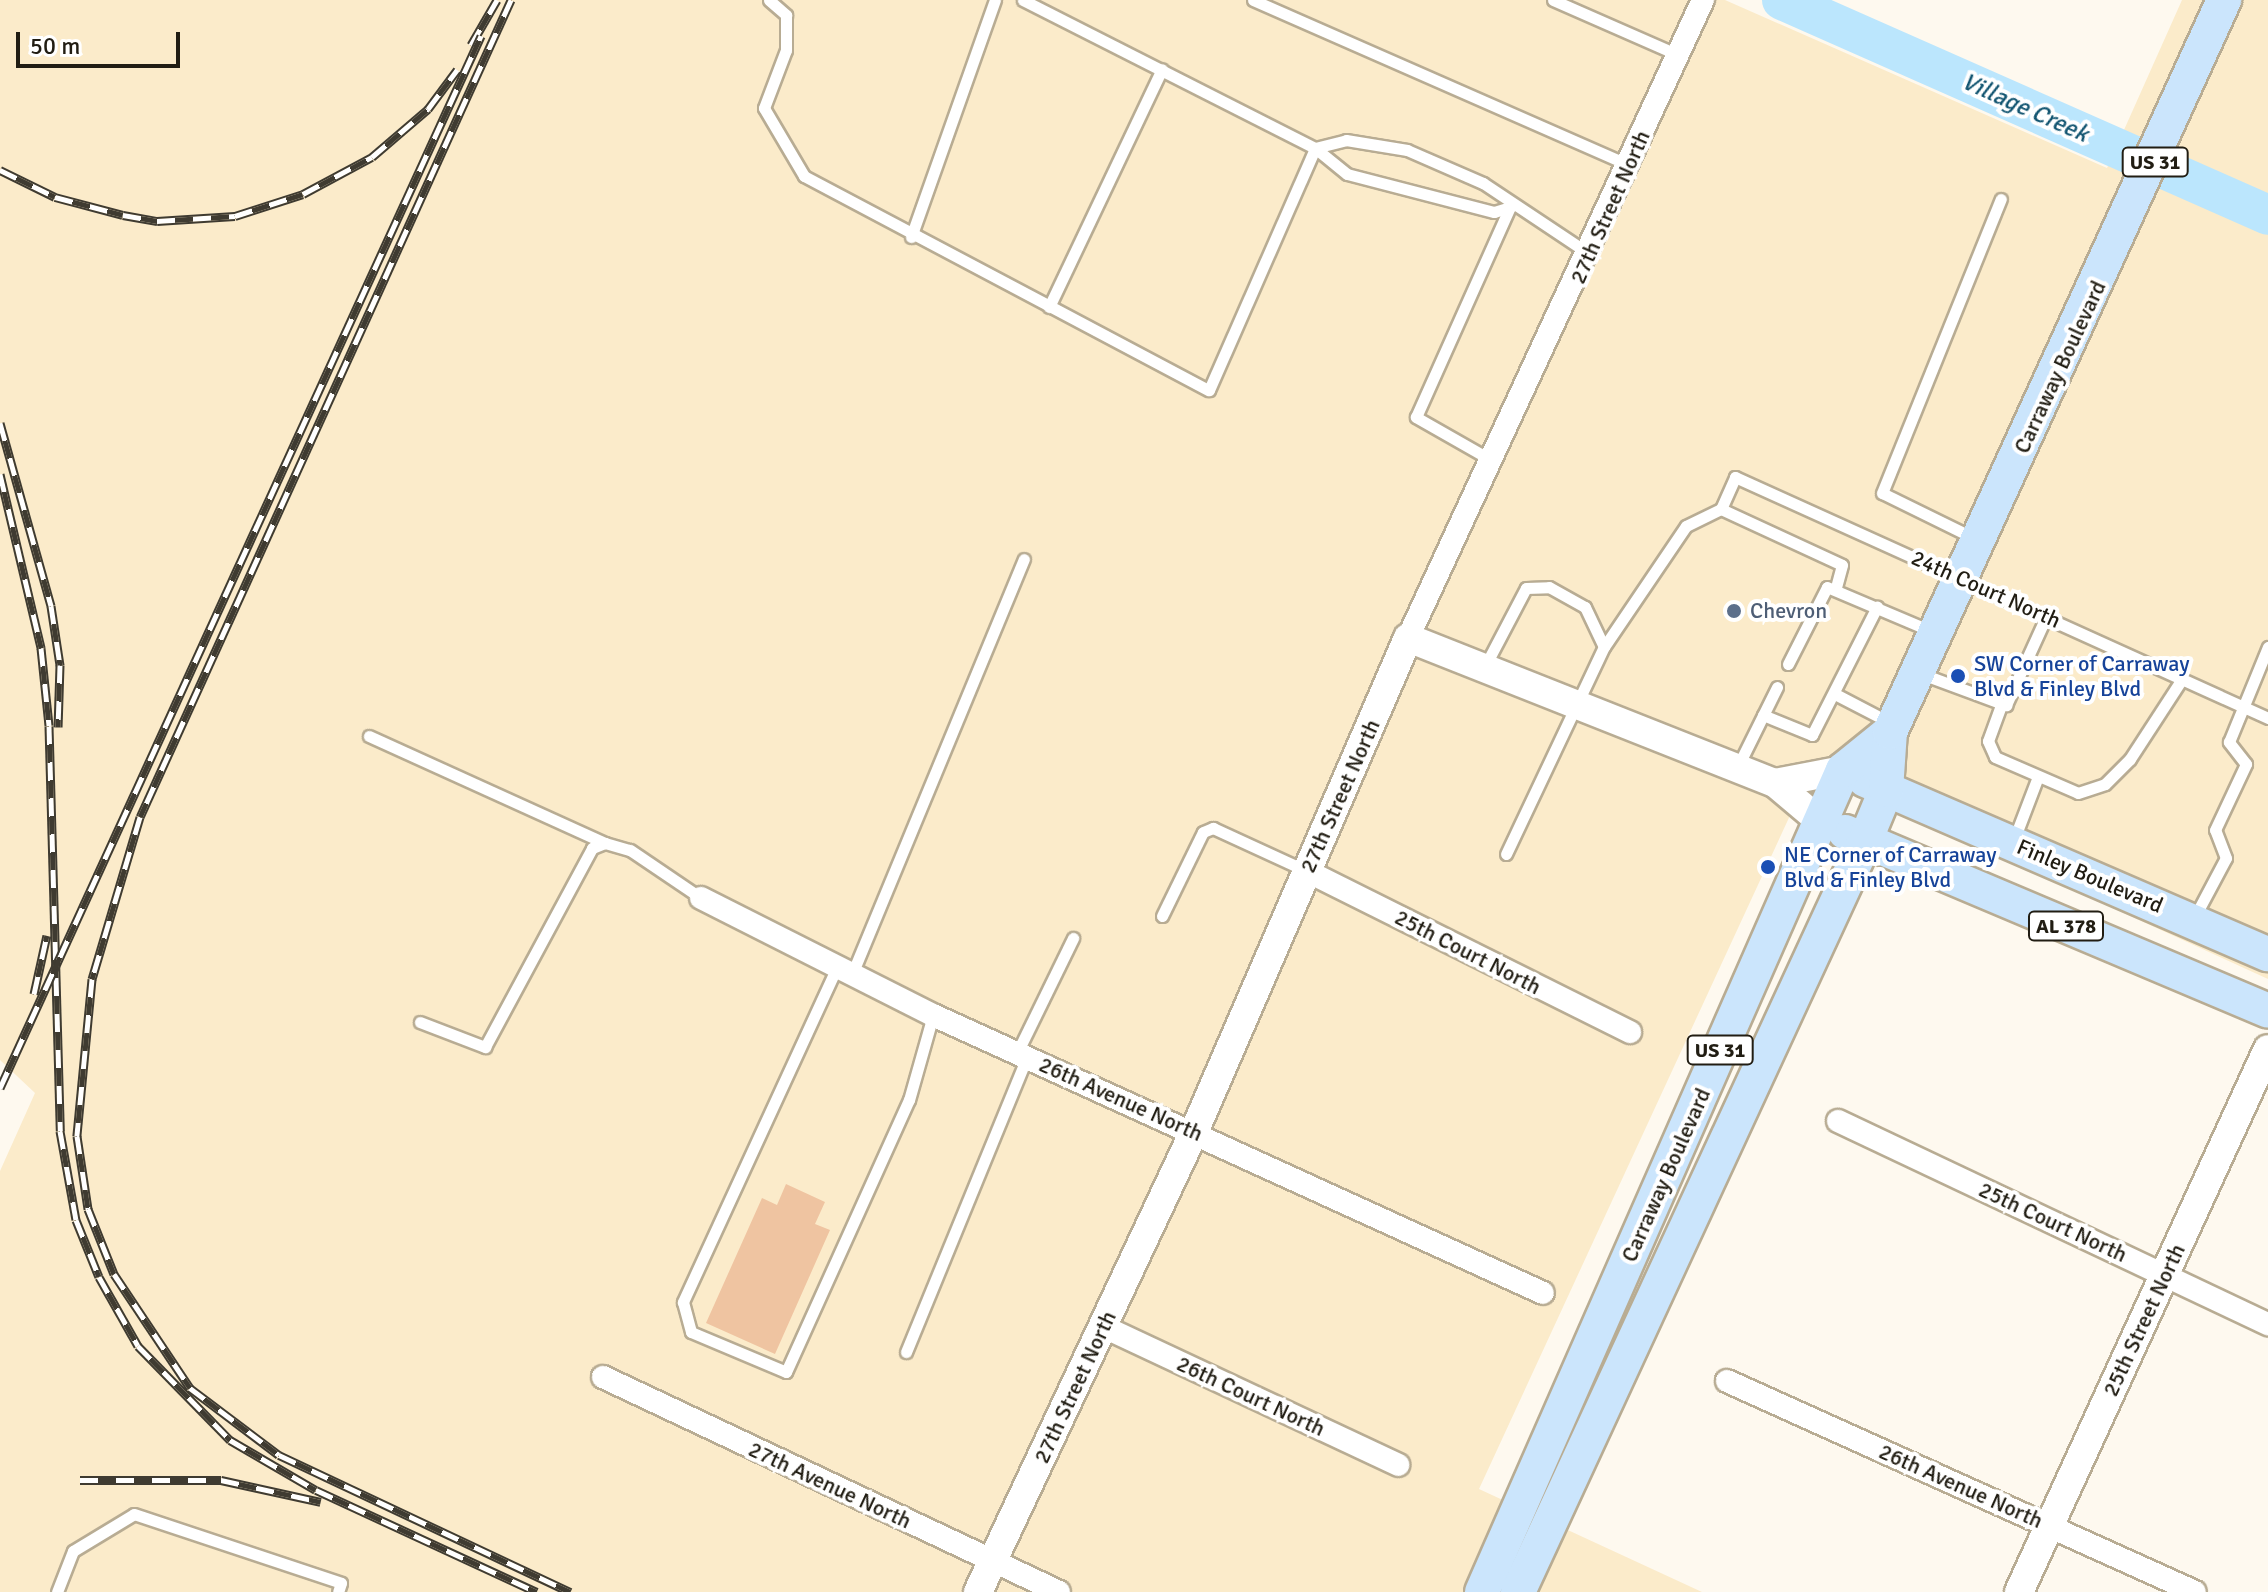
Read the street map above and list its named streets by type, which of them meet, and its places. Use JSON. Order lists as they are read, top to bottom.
{
  "streets": {
    "main road": [
      "US 31",
      "Carraway Boulevard",
      "Finley Boulevard",
      "AL 378"
    ],
    "street": [
      "27th Street North",
      "25th Court North",
      "26th Avenue North",
      "25th Street North",
      "26th Court North",
      "27th Avenue North"
    ],
    "lane": ["24th Court North"]
  },
  "crossings": [
    ["27th Street North", "25th Court North"],
    ["27th Street North", "26th Avenue North"],
    ["27th Street North", "26th Court North"],
    ["27th Street North", "27th Avenue North"],
    ["Carraway Boulevard", "24th Court North"],
    ["Carraway Boulevard", "Finley Boulevard"],
    ["Carraway Boulevard", "AL 378"],
    ["25th Court North", "25th Street North"],
    ["26th Avenue North", "25th Street North"]
  ],
  "water": ["Village Creek"],
  "places": ["Chevron", "SW Corner of Carraway Blvd & Finley Blvd", "NE Corner of Carraway Blvd & Finley Blvd"],
  "scale_bar": "50 m"
}
